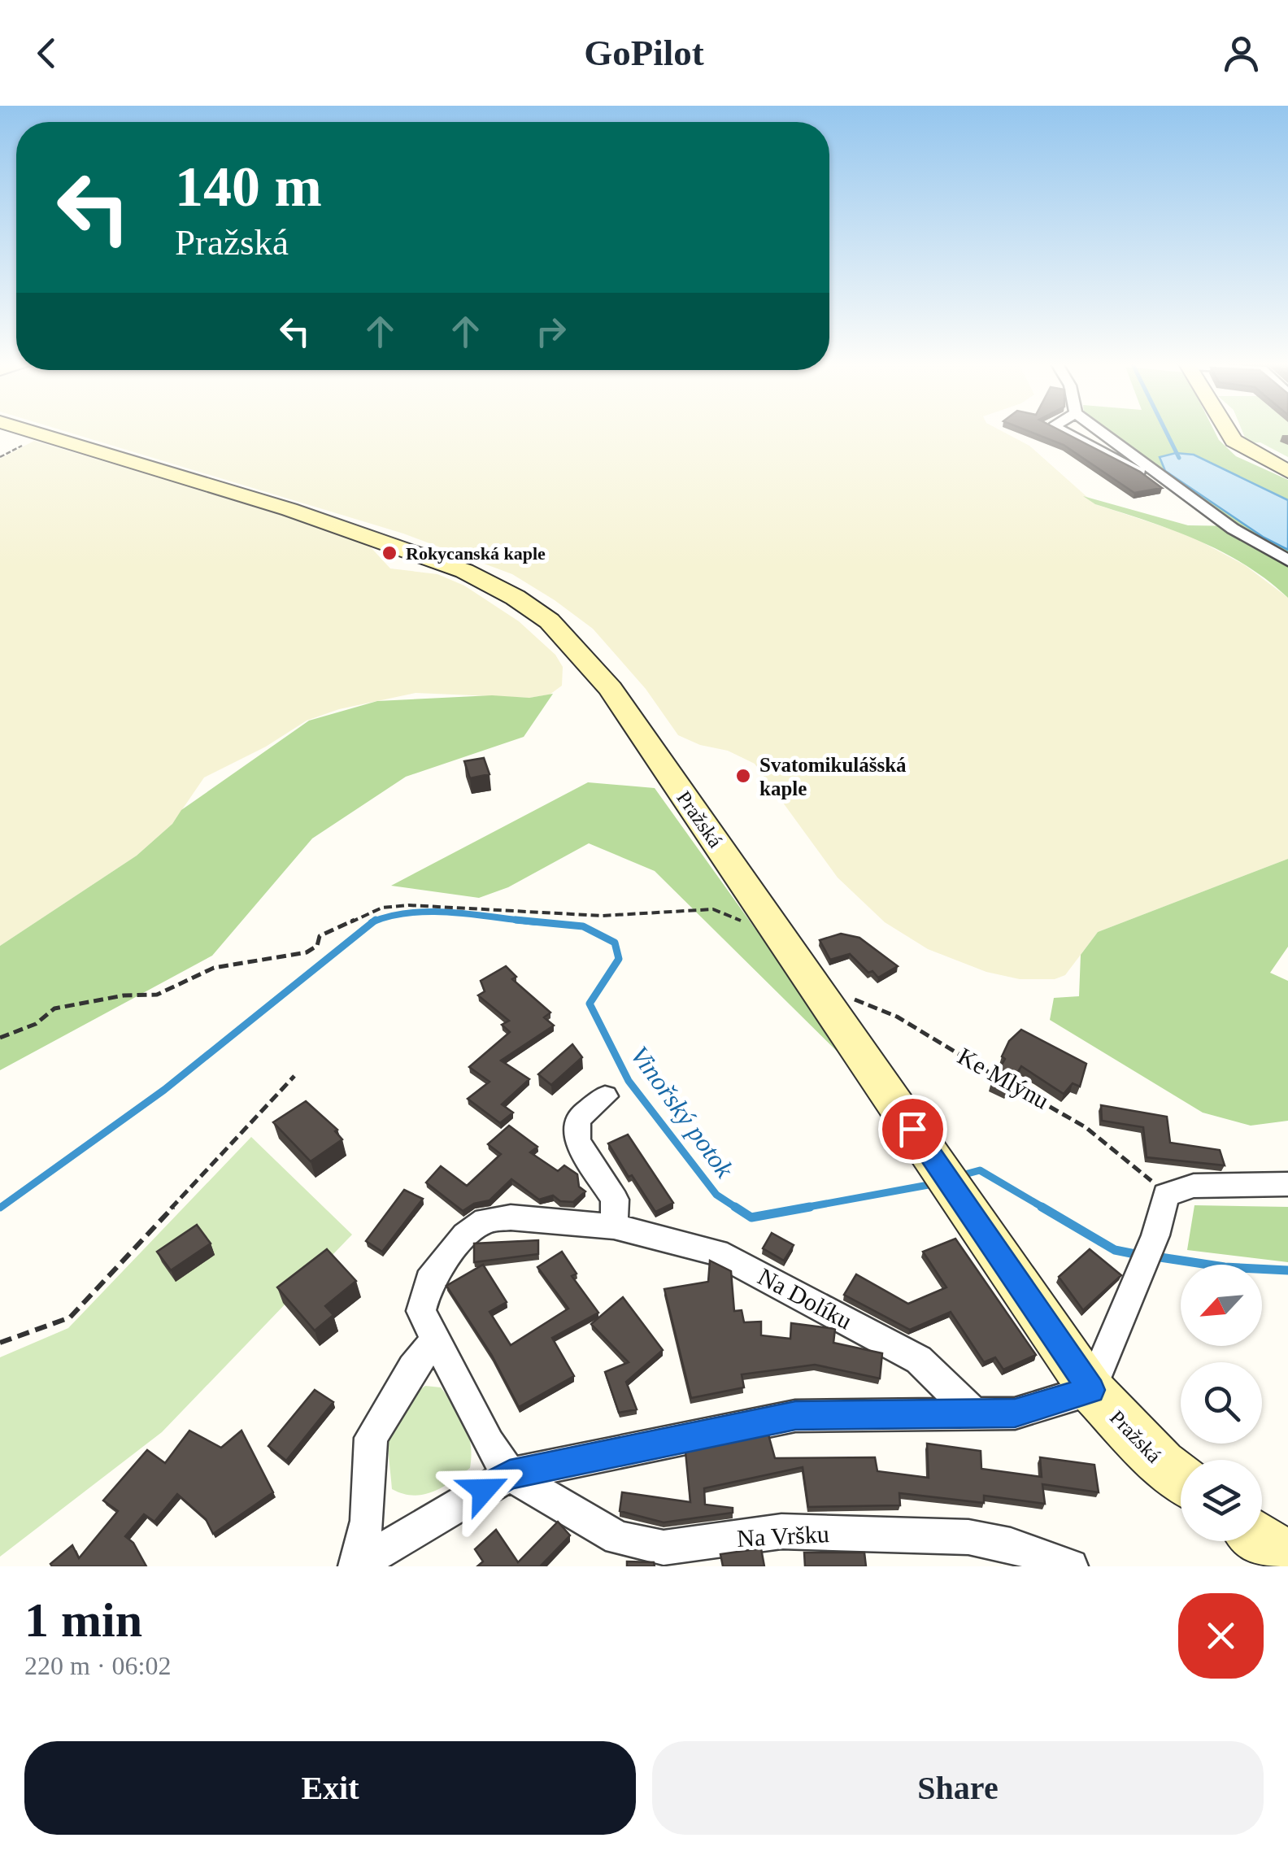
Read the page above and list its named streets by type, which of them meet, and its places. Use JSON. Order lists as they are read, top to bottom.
{
  "streets": {
    "main road": ["Pražská"],
    "street": ["Na Dolíku", "Na Vršku"],
    "path": ["Ke Mlýnu"]
  },
  "crossings": [
    ["Pražská", "Ke Mlýnu"],
    ["Na Dolíku", "Na Vršku"]
  ],
  "water": ["Vinořský potok"],
  "places": ["Rokycanská kaple", "Svatomikulášská kaple"],
  "north": "bottom left",
  "page": {
    "header": "GoPilot",
    "turn": ["140 m", "Pražská"],
    "heading": ["1 min", "220 m · 06:02"],
    "buttons": ["Exit", "Share"]
  }
}
